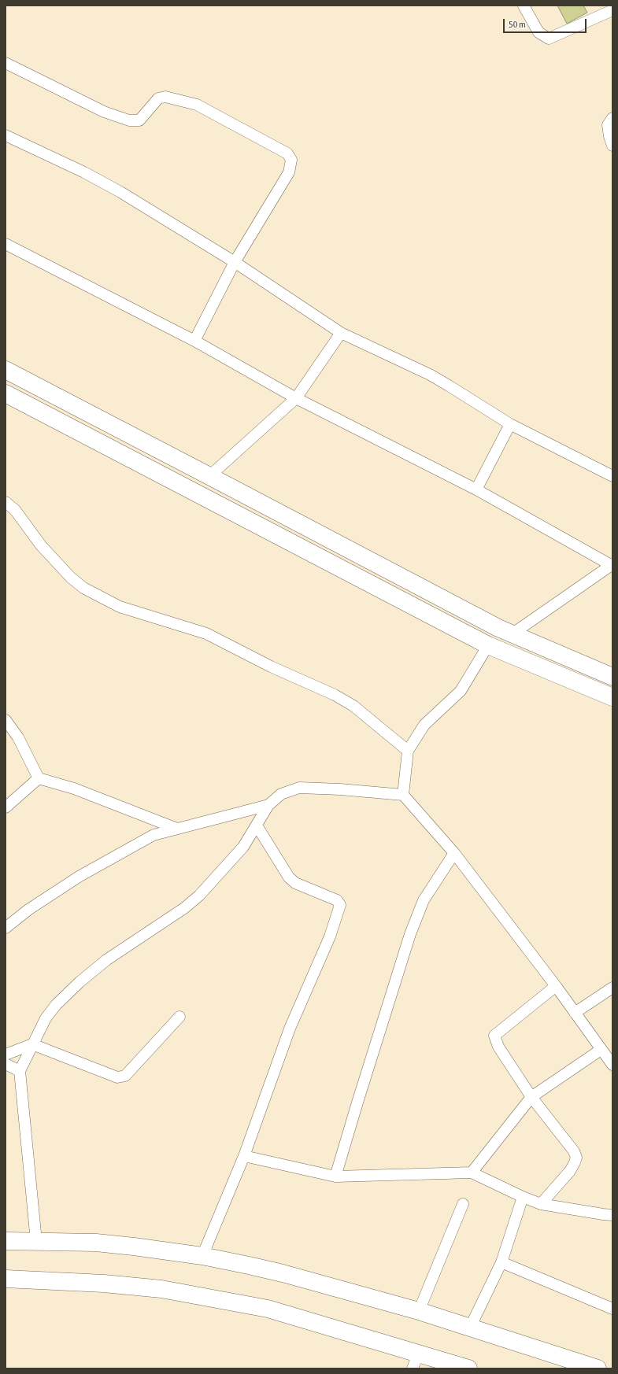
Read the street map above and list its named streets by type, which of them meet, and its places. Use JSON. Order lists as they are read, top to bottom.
{
  "scale_bar": "50 m"
}
